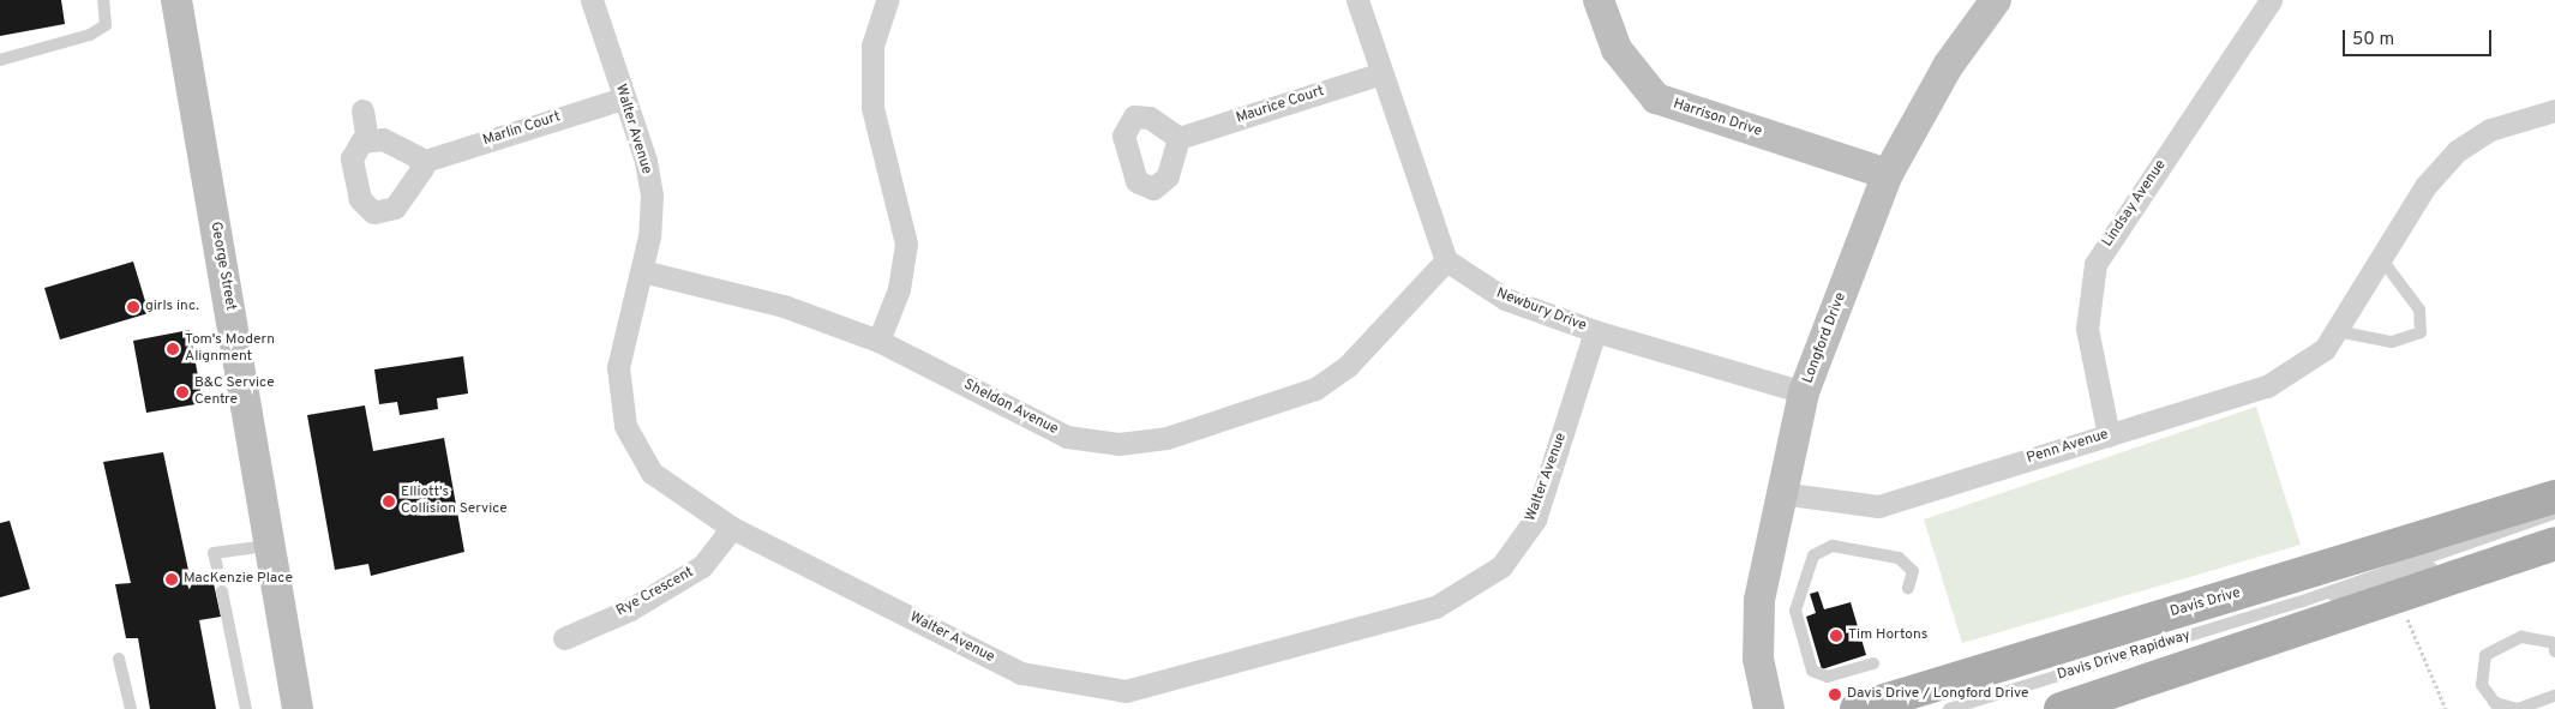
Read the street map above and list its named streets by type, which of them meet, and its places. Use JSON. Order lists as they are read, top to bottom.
{
  "streets": {
    "main road": ["Davis Drive"],
    "street": [
      "Maurice Court",
      "Harrison Drive",
      "Marlin Court",
      "Walter Avenue",
      "Lindsay Avenue",
      "George Street",
      "Newbury Drive",
      "Longford Drive",
      "Sheldon Avenue",
      "Penn Avenue",
      "Rye Crescent"
    ],
    "lane": ["Davis Drive Rapidway"]
  },
  "crossings": [
    ["Harrison Drive", "Longford Drive"],
    ["Marlin Court", "Walter Avenue"],
    ["Walter Avenue", "Newbury Drive"],
    ["Walter Avenue", "Sheldon Avenue"],
    ["Walter Avenue", "Rye Crescent"],
    ["Lindsay Avenue", "Penn Avenue"],
    ["Newbury Drive", "Longford Drive"],
    ["Newbury Drive", "Sheldon Avenue"],
    ["Longford Drive", "Penn Avenue"]
  ],
  "places": [
    "girls inc.",
    "Tom's Modern Alignment",
    "B&C Service Centre",
    "Elliott's Collision Service",
    "MacKenzie Place",
    "Tim Hortons",
    "Davis Drive / Longford Drive"
  ],
  "scale_bar": "50 m"
}
